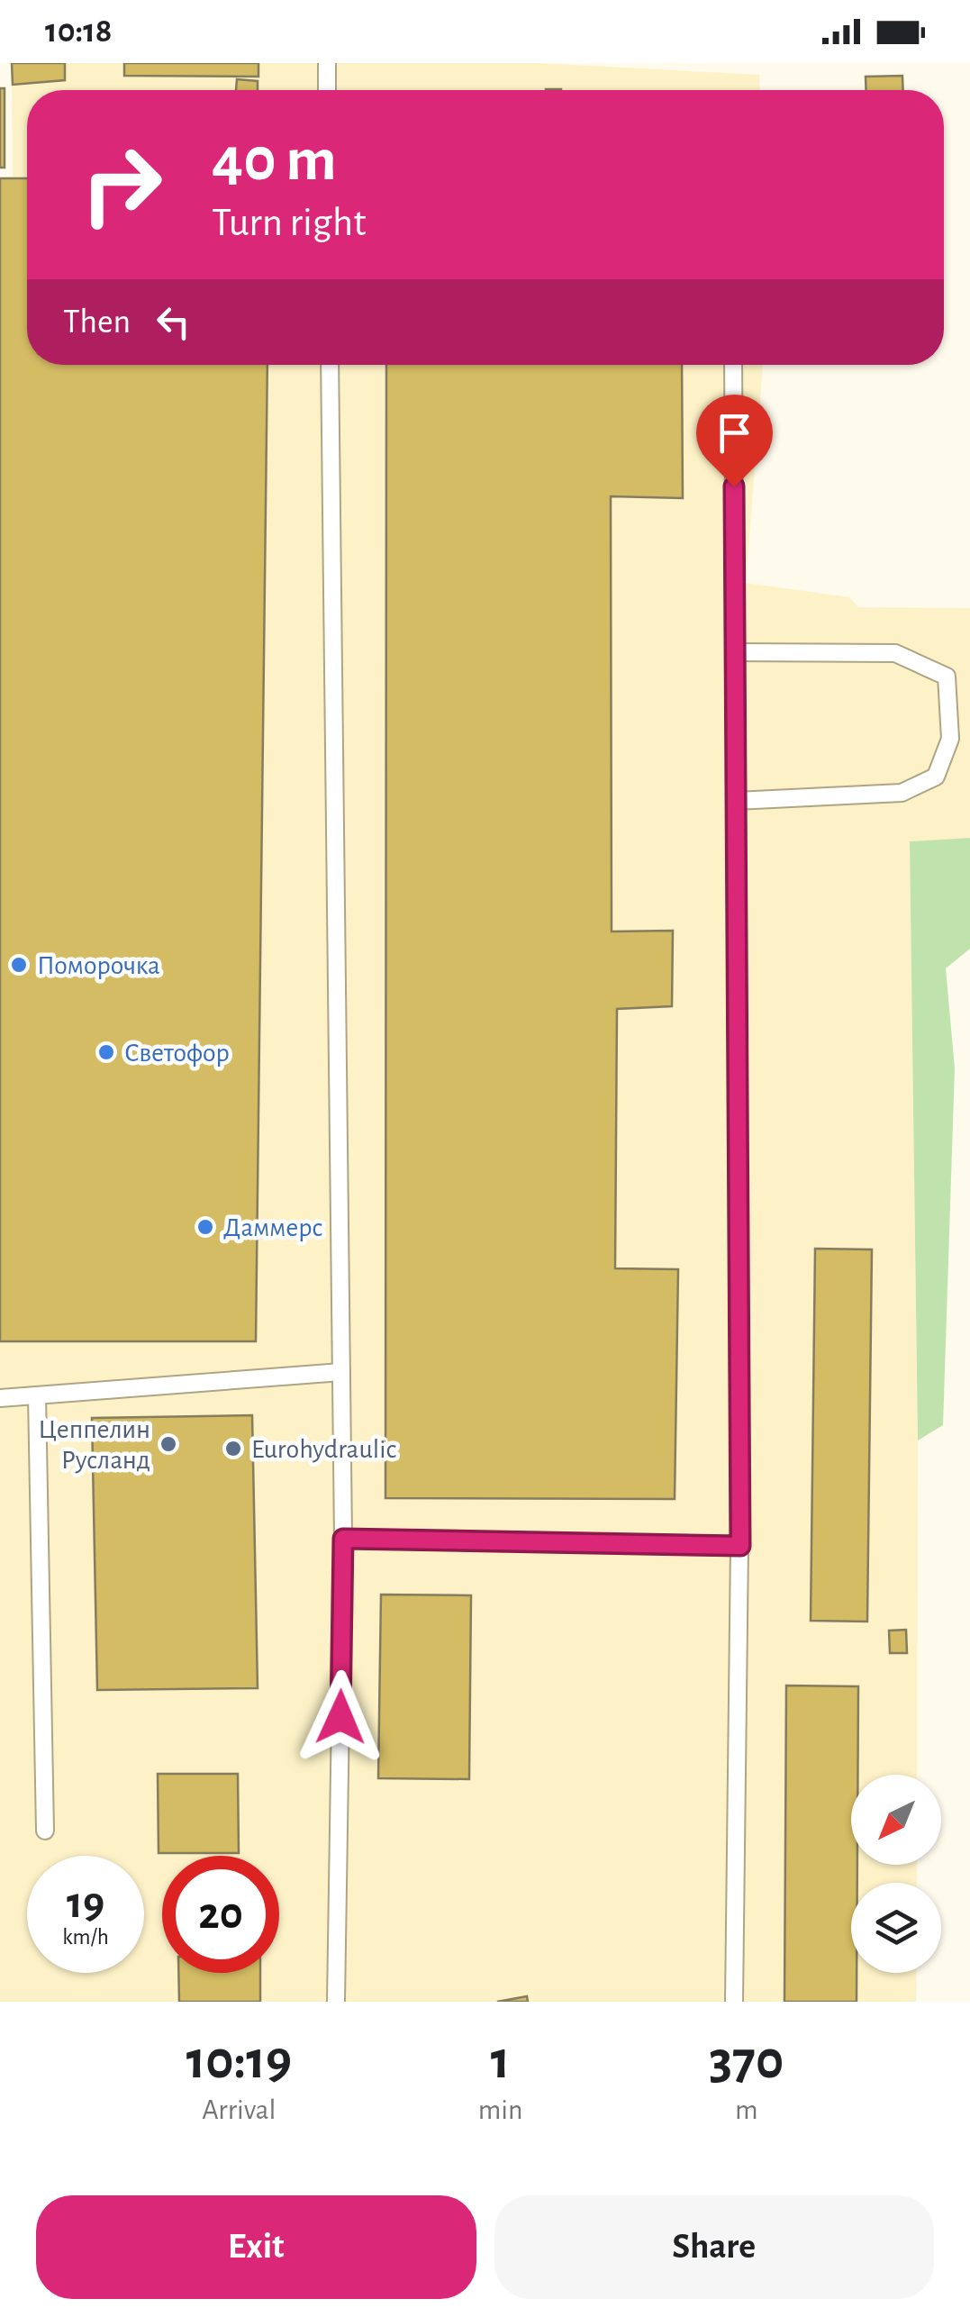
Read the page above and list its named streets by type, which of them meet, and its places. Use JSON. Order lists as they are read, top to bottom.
{
  "places": [
    "Поморочка",
    "Светофор",
    "Даммерс",
    "Цеппелин Русланд",
    "Eurohydraulic"
  ],
  "north": "bottom left",
  "page": {
    "status": "10:18",
    "turn": ["40 m", "Turn right"],
    "then": "Then",
    "speed": "19 km/h",
    "limit": "20",
    "eta": [
      "10:19",
      "Arrival",
      "1",
      "min",
      "370",
      "m"
    ],
    "buttons": ["Exit", "Share"]
  }
}
